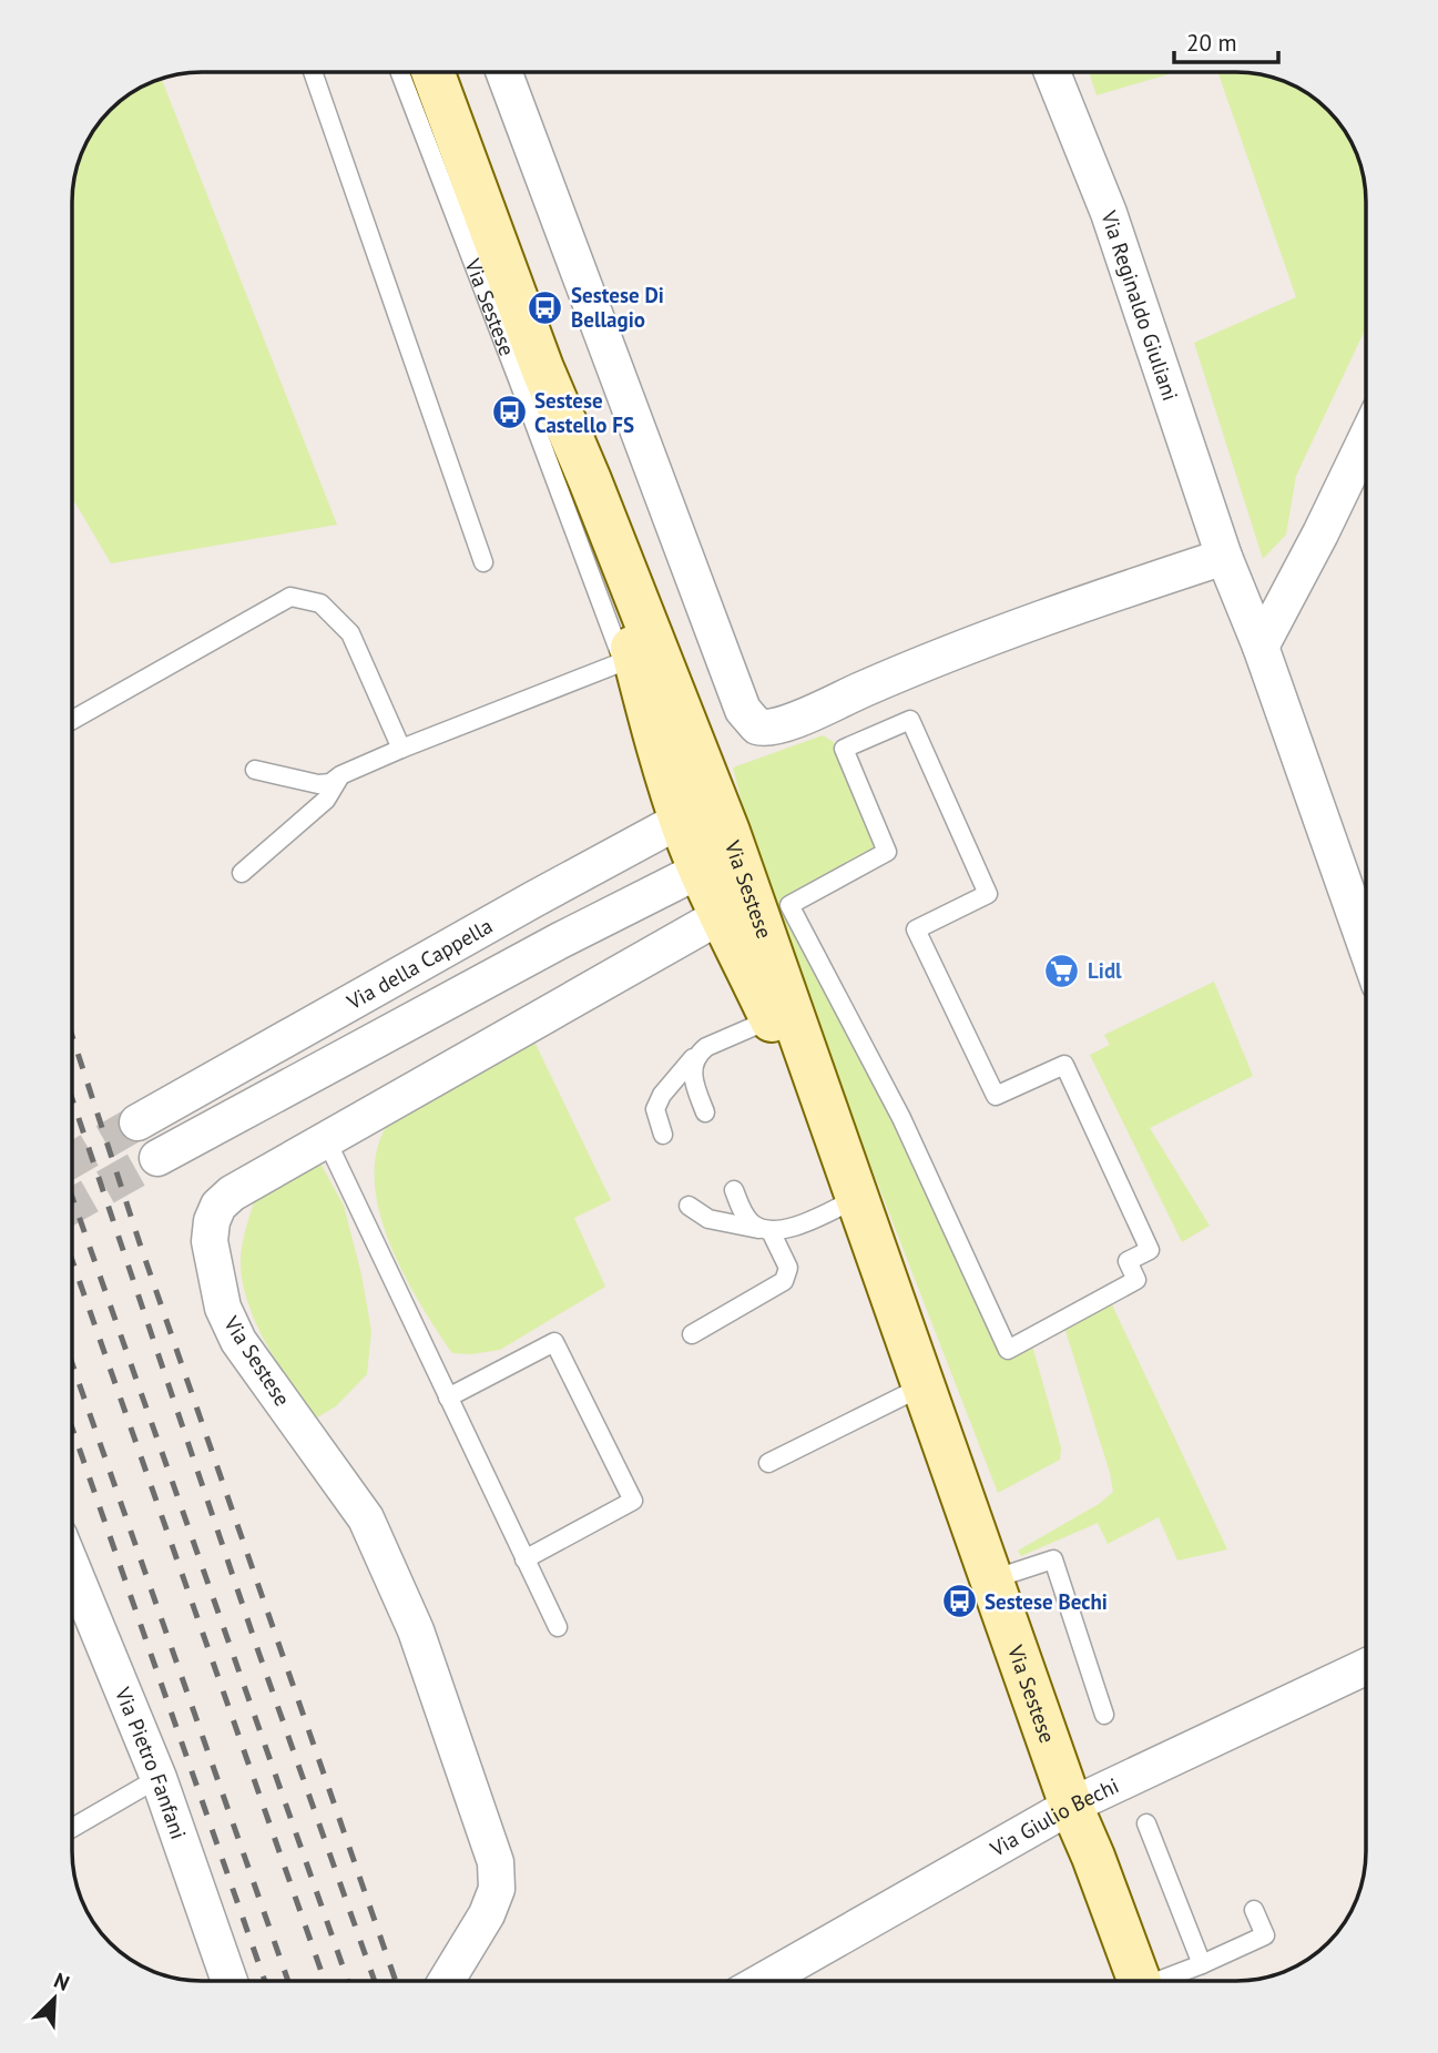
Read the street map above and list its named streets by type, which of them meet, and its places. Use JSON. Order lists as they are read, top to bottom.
{
  "streets": {
    "main road": ["Via Sestese"],
    "street": [
      "Via Reginaldo Giuliani",
      "Via della Cappella",
      "Via Pietro Fanfani",
      "Via Giulio Bechi"
    ]
  },
  "crossings": [
    ["Via Sestese", "Via della Cappella"],
    ["Via Sestese", "Via Giulio Bechi"]
  ],
  "places": {
    "bus stop": ["Sestese Di Bellagio", "Sestese Castello FS", "Sestese Bechi"],
    "supermarket": ["Lidl"]
  },
  "scale_bar": "20 m",
  "north": "top right"
}
